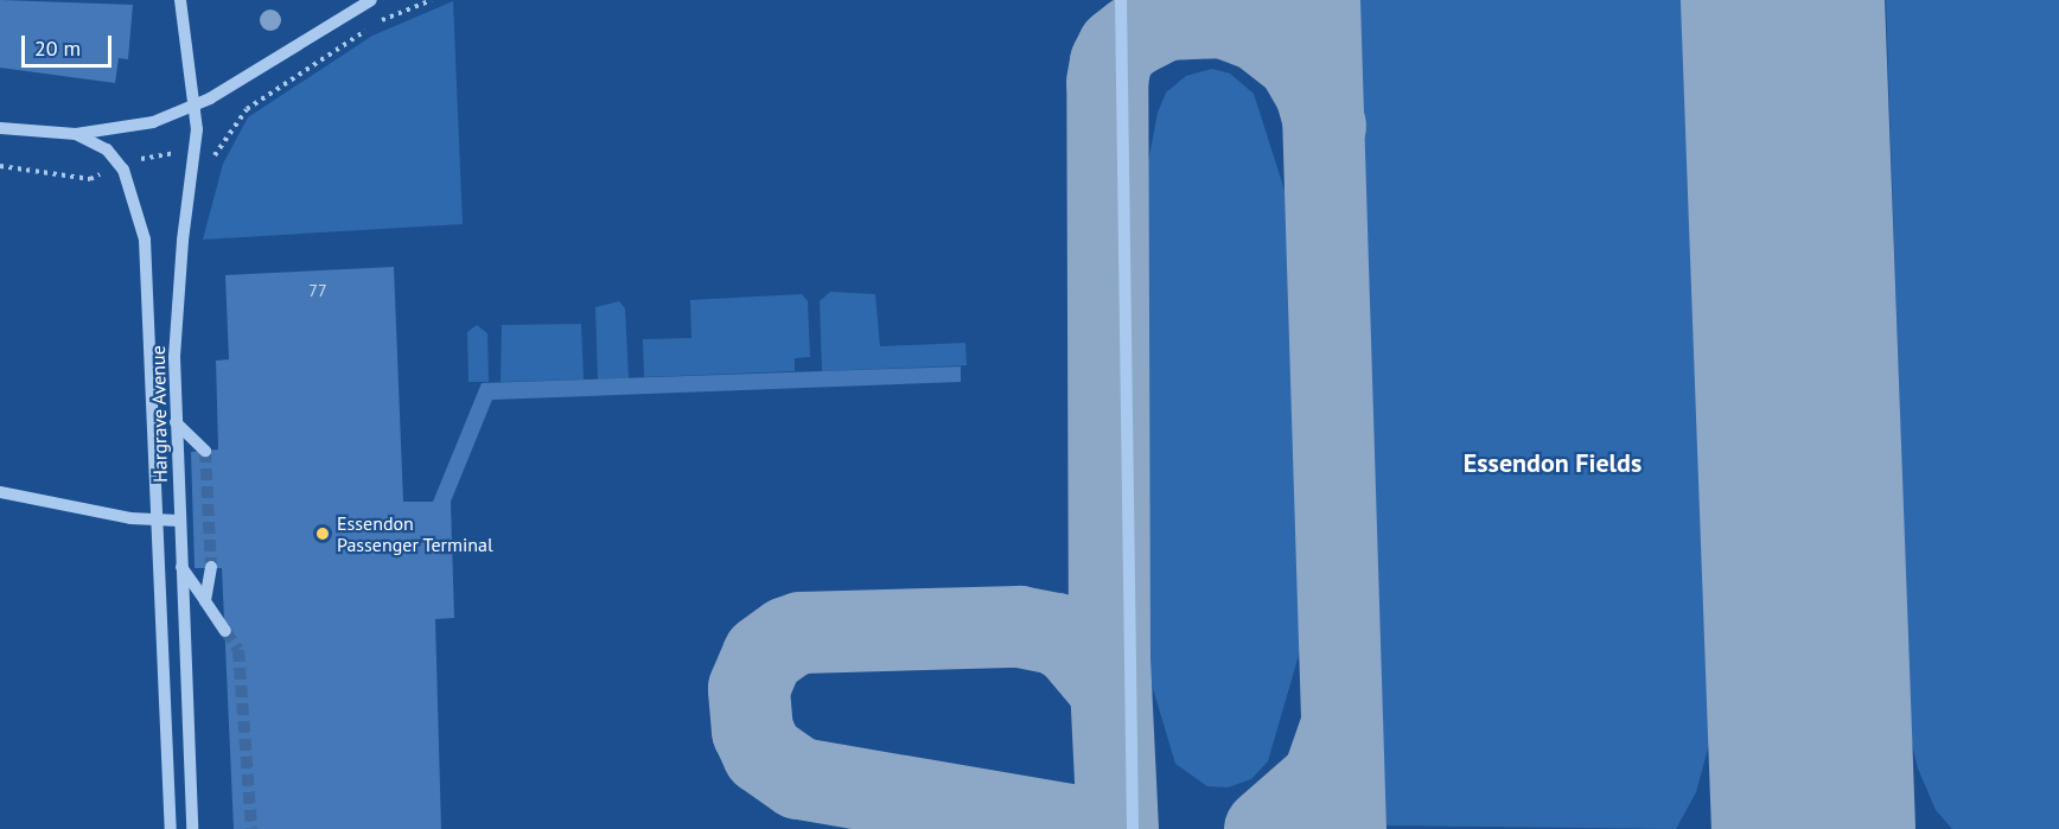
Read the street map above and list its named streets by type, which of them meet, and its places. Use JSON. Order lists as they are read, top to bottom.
{
  "streets": {
    "street": ["Hargrave Avenue"]
  },
  "districts": ["Essendon Fields"],
  "places": ["Essendon Passenger Terminal"],
  "house_numbers": ["77"],
  "scale_bar": "20 m"
}
